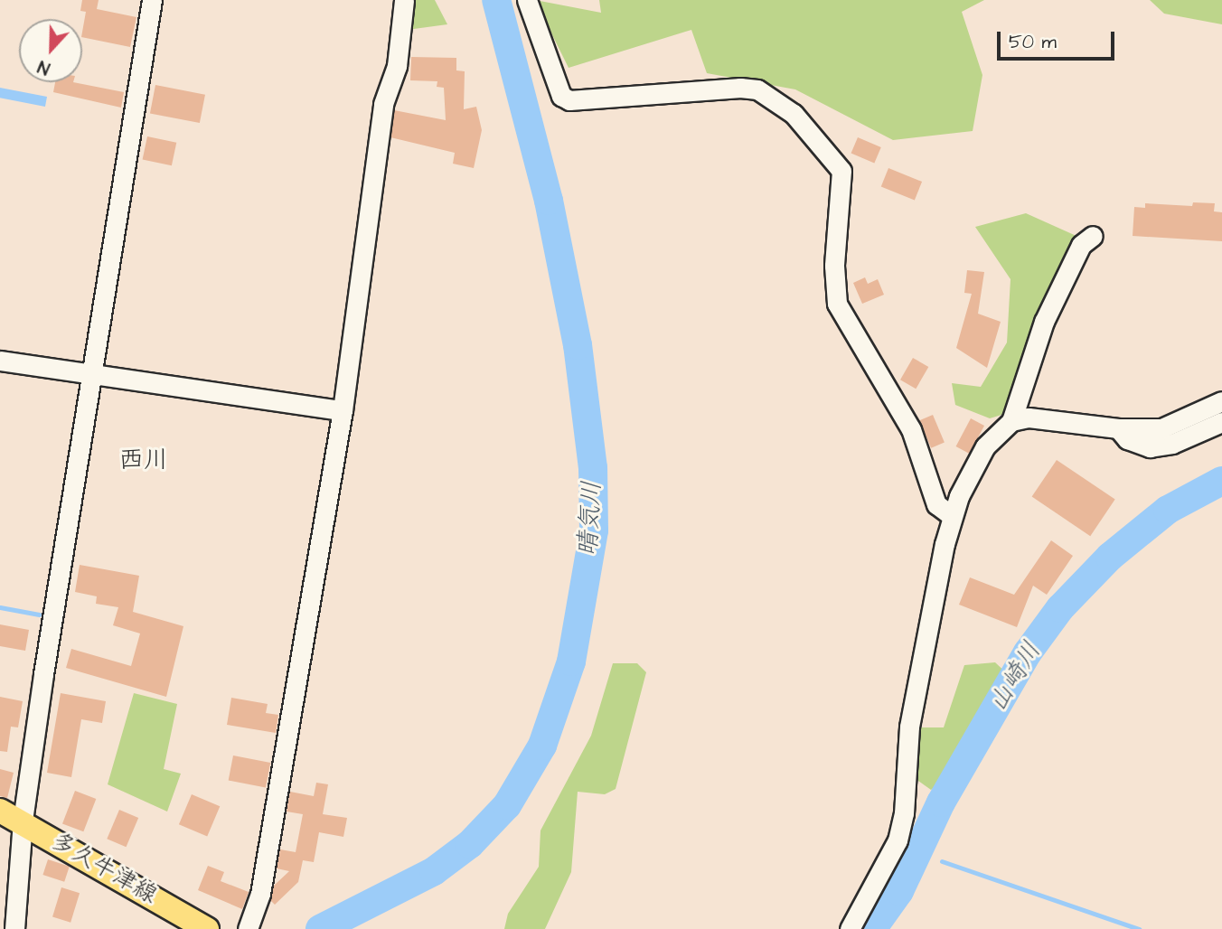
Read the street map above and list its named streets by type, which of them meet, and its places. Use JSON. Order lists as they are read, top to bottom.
{
  "streets": {
    "main road": ["多久牛津線"]
  },
  "districts": ["西川"],
  "water": ["晴気川", "山崎川"],
  "scale_bar": "50 m",
  "north": "bottom"
}
